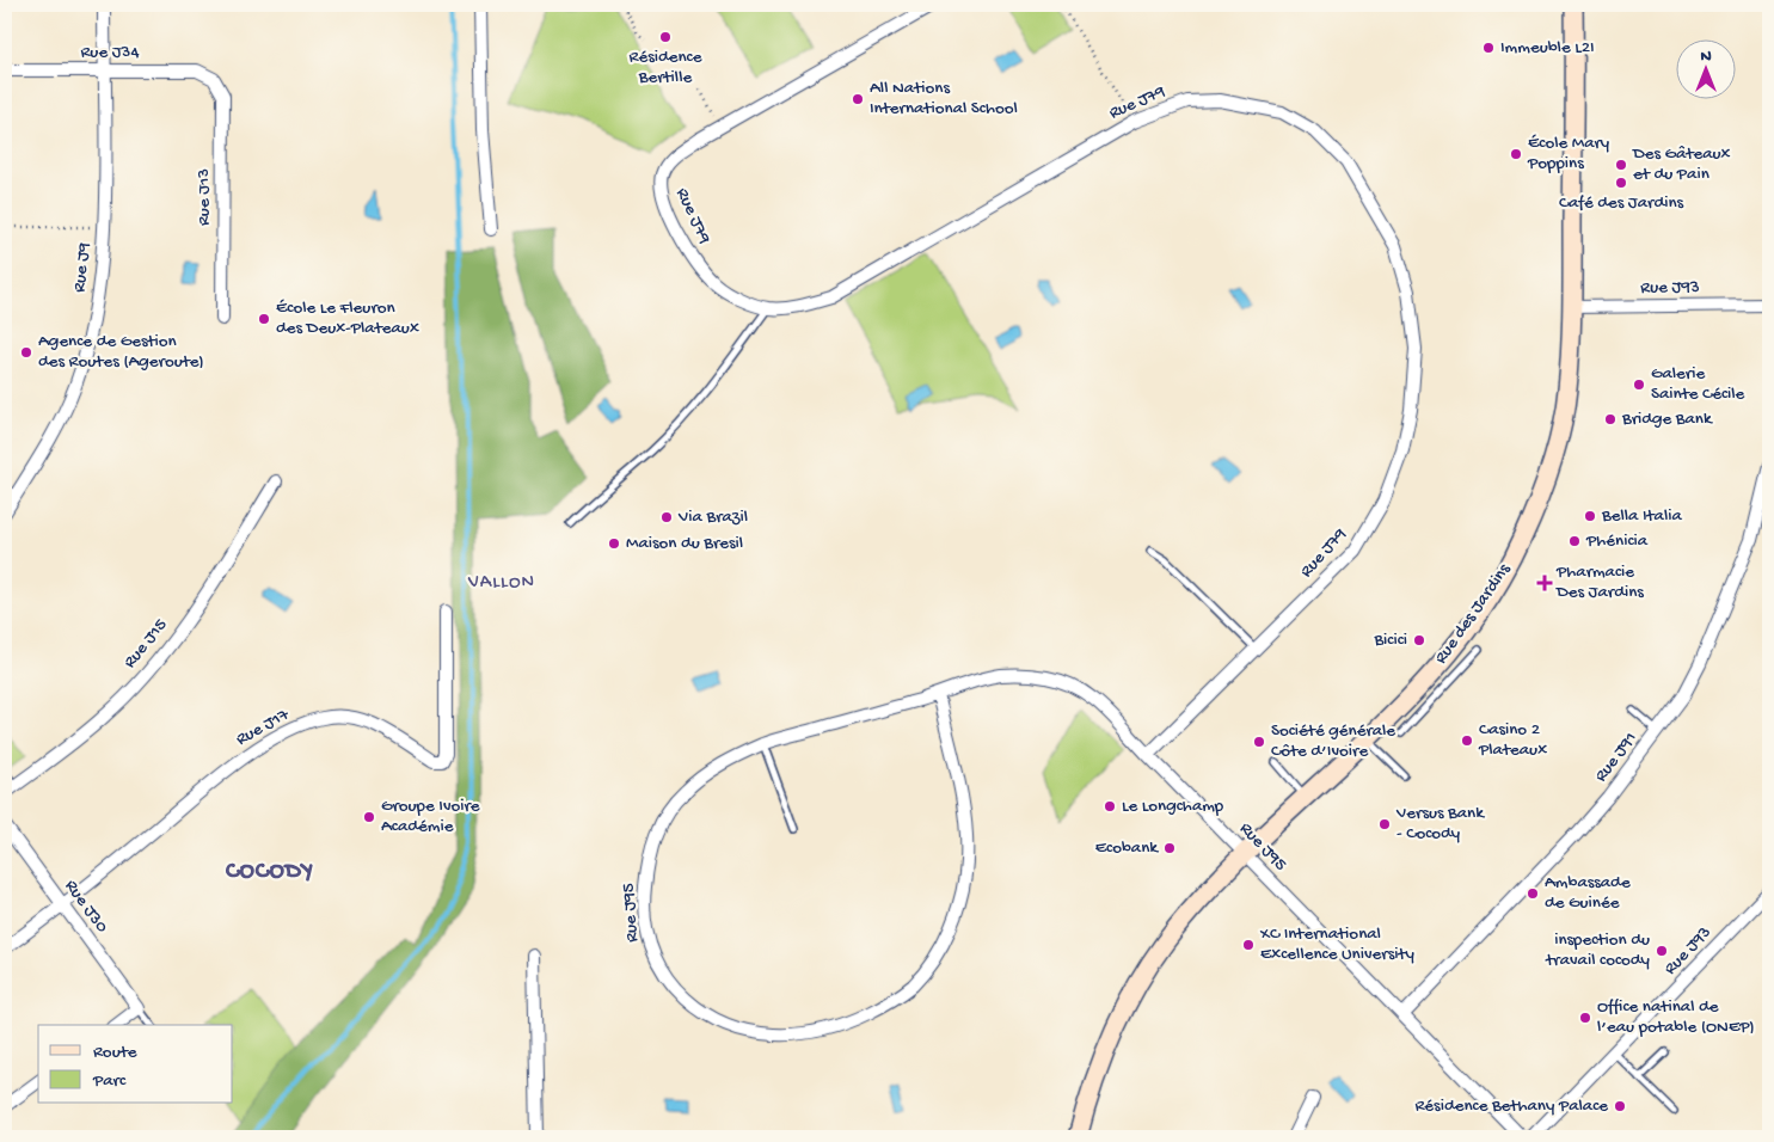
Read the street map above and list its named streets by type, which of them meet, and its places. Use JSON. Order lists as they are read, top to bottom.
{
  "streets": {
    "main road": ["Rue des Jardins"],
    "street": [
      "Rue J34",
      "Rue J79",
      "Rue J13",
      "Rue J9",
      "Rue J93",
      "Rue J15",
      "Rue J17",
      "Rue J91",
      "Rue J95",
      "Rue J30"
    ]
  },
  "crossings": [
    ["Rue J34", "Rue J13"],
    ["Rue J34", "Rue J9"],
    ["Rue J79", "Rue J95"],
    ["Rue J93", "Rue des Jardins"],
    ["Rue des Jardins", "Rue J95"],
    ["Rue J17", "Rue J30"],
    ["Rue J91", "Rue J95"]
  ],
  "districts": ["VALLON", "COCODY"],
  "places": {
    "other": [
      "Résidence Bertille",
      "Immeuble L2I",
      "All Nations International School",
      "École Mary Poppins",
      "Des Gâteaux et du Pain",
      "Café des Jardins",
      "École Le Fleuron des Deux-Plateaux",
      "Agence de Gestion des Routes (Ageroute)",
      "Galerie Sainte Cécile",
      "Bridge Bank",
      "Bella Italia",
      "Via Brazil",
      "Phénicia",
      "Maison du Bresil",
      "Bicici",
      "Casino 2 Plateaux",
      "Société générale Côte d’Ivoire",
      "Le Longchamp",
      "Groupe Ivoire Académie",
      "Versus Bank - Cocody",
      "Ecobank",
      "Ambassade de Guinée",
      "XC International Excellence University",
      "inspection du travail cocody",
      "Office natinal de l’eau potable (ONEP)",
      "Résidence Bethany Palace"
    ],
    "health": ["Pharmacie Des Jardins"]
  },
  "legend": ["Route", "Parc"],
  "north": "top"
}
